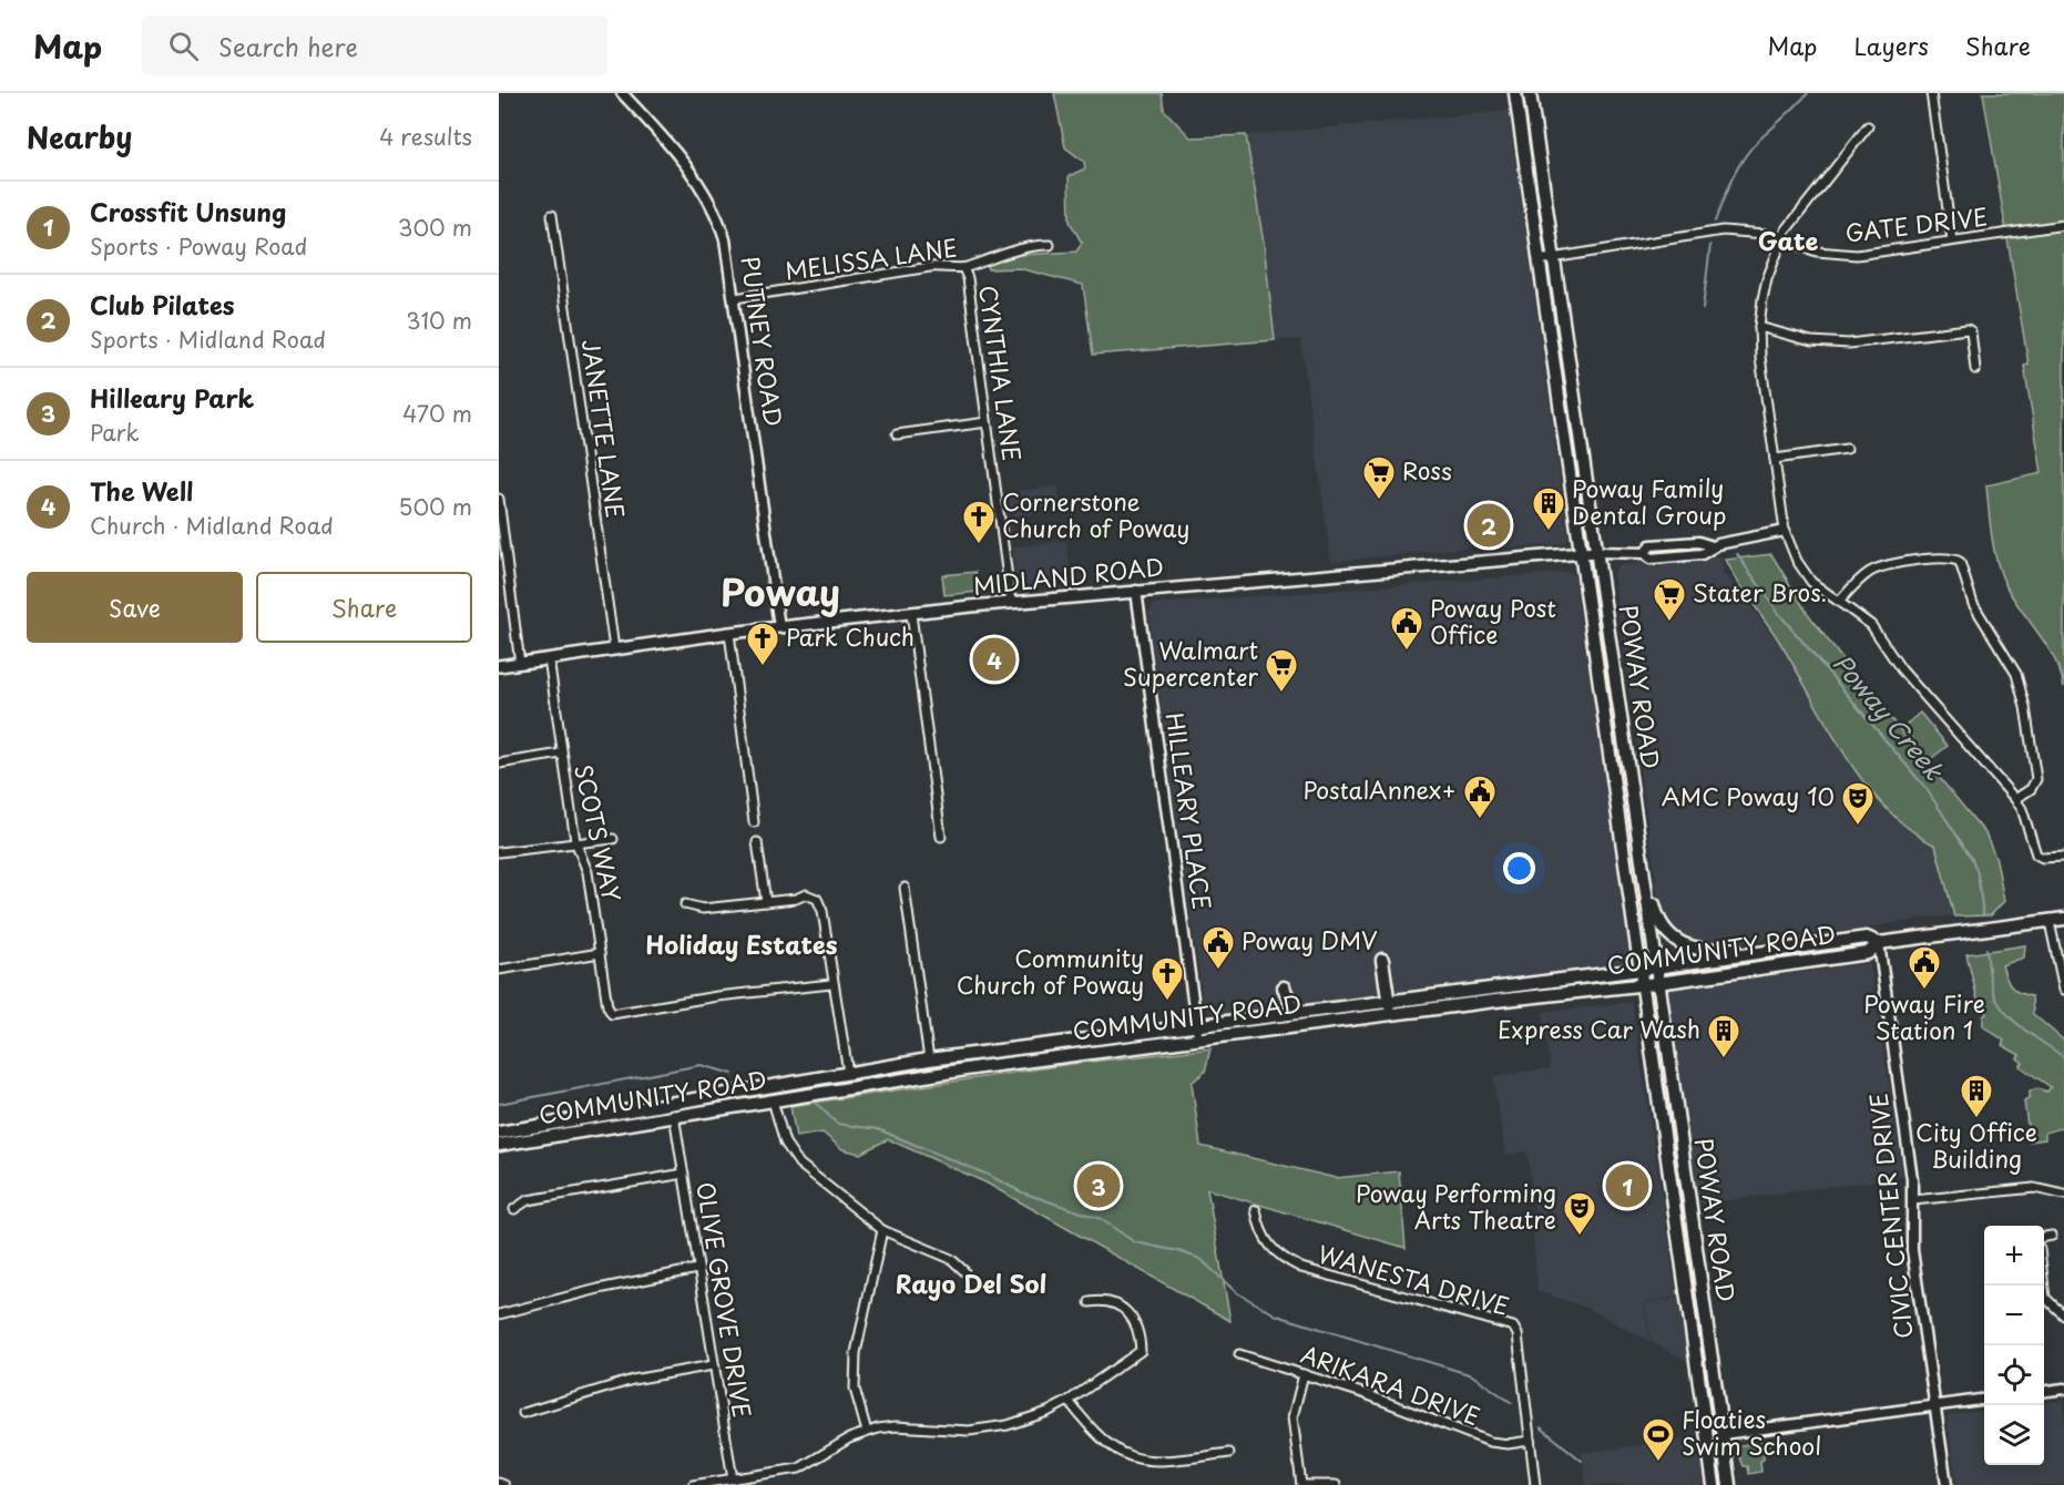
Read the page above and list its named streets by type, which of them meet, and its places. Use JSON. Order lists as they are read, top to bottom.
{
  "streets": {
    "main road": ["MIDLAND ROAD", "POWAY ROAD", "COMMUNITY ROAD"],
    "street": [
      "GATE DRIVE",
      "MELISSA LANE",
      "PUTNEY ROAD",
      "CYNTHIA LANE",
      "JANETTE LANE",
      "HILLEARY PLACE",
      "SCOTS WAY",
      "CIVIC CENTER DRIVE",
      "WANESTA DRIVE",
      "OLIVE GROVE DRIVE",
      "ARIKARA DRIVE"
    ]
  },
  "crossings": [
    ["GATE DRIVE", "POWAY ROAD"],
    ["MELISSA LANE", "PUTNEY ROAD"],
    ["MELISSA LANE", "CYNTHIA LANE"],
    ["PUTNEY ROAD", "MIDLAND ROAD"],
    ["CYNTHIA LANE", "MIDLAND ROAD"],
    ["JANETTE LANE", "MIDLAND ROAD"],
    ["MIDLAND ROAD", "POWAY ROAD"],
    ["MIDLAND ROAD", "HILLEARY PLACE"],
    ["MIDLAND ROAD", "SCOTS WAY"],
    ["POWAY ROAD", "COMMUNITY ROAD"],
    ["HILLEARY PLACE", "COMMUNITY ROAD"],
    ["COMMUNITY ROAD", "CIVIC CENTER DRIVE"],
    ["COMMUNITY ROAD", "OLIVE GROVE DRIVE"],
    ["WANESTA DRIVE", "ARIKARA DRIVE"]
  ],
  "districts": [
    "Gate",
    "Poway",
    "Holiday Estates",
    "Rayo Del Sol"
  ],
  "water": ["Poway Creek"],
  "places": {
    "supermarket": ["Ross", "Stater Bros.", "Walmart Supercenter"],
    "building": ["Poway Family Dental Group", "Express Car Wash", "City Office Building"],
    "church": ["Cornerstone Church of Poway", "Park Chuch", "Community Church of Poway"],
    "public building": [
      "Poway Post Office",
      "PostalAnnex+",
      "Poway DMV",
      "Poway Fire Station 1"
    ],
    "theatre": ["AMC Poway 10", "Poway Performing Arts Theatre"],
    "sports": ["Floaties Swim School"]
  },
  "page": {
    "header": "Map",
    "search": "Search here",
    "nav": ["Map", "Layers", "Share"],
    "heading": ["Nearby", "4 results"],
    "list": [
      {
        "mark": "1",
        "name": "Crossfit Unsung",
        "note": "Sports · Poway Road",
        "value": "300 m"
      },
      {
        "mark": "2",
        "name": "Club Pilates",
        "note": "Sports · Midland Road",
        "value": "310 m"
      },
      {
        "mark": "3",
        "name": "Hilleary Park",
        "note": "Park",
        "value": "470 m"
      },
      {
        "mark": "4",
        "name": "The Well",
        "note": "Church · Midland Road",
        "value": "500 m"
      }
    ],
    "pins": [
      "2",
      "4",
      "1",
      "3"
    ],
    "buttons": ["Save", "Share"],
    "map_buttons": ["+", "−"]
  }
}
